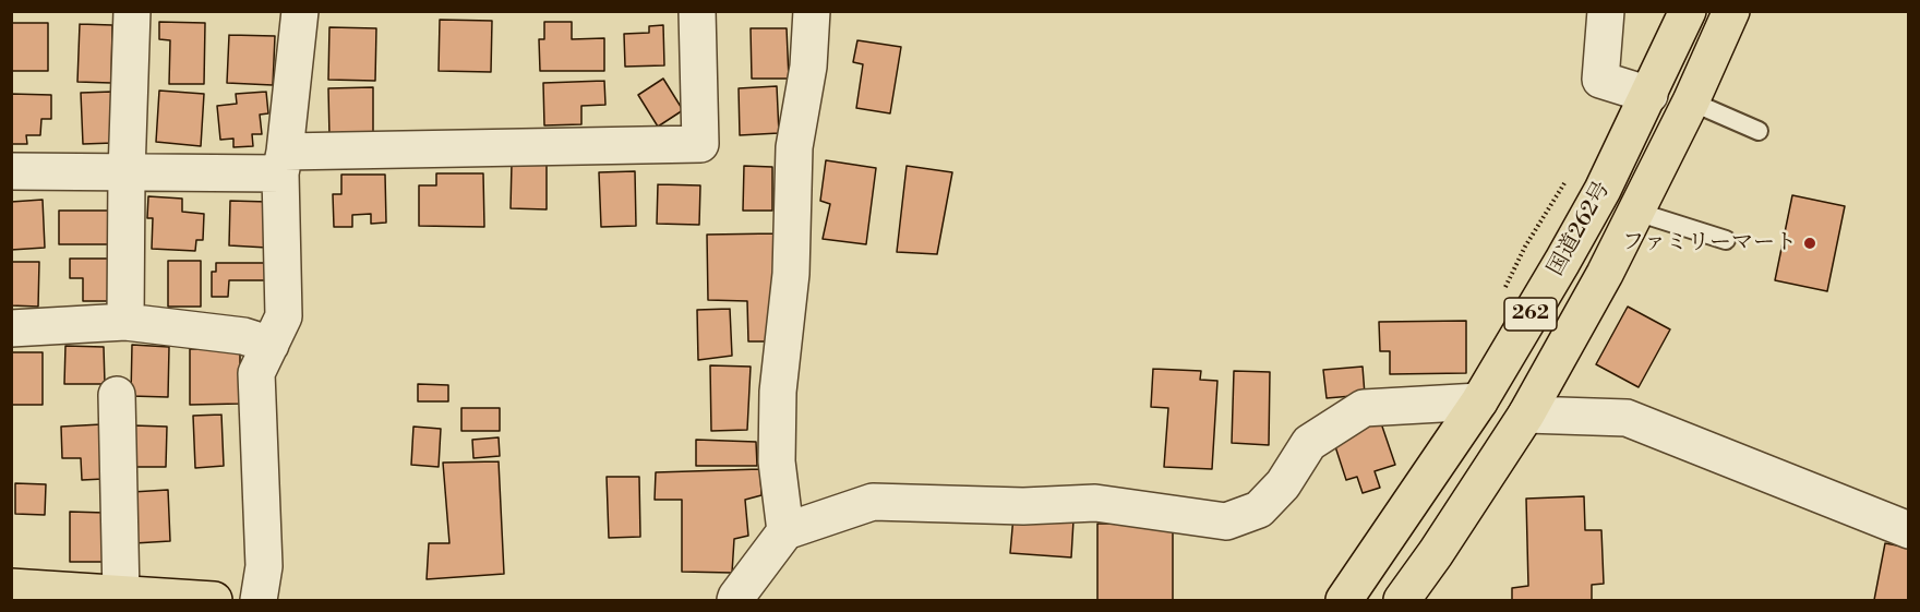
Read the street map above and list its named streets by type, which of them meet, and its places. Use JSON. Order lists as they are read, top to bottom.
{
  "streets": {
    "main road": ["国道262号", "262"]
  },
  "places": ["ファミリーマート"]
}
